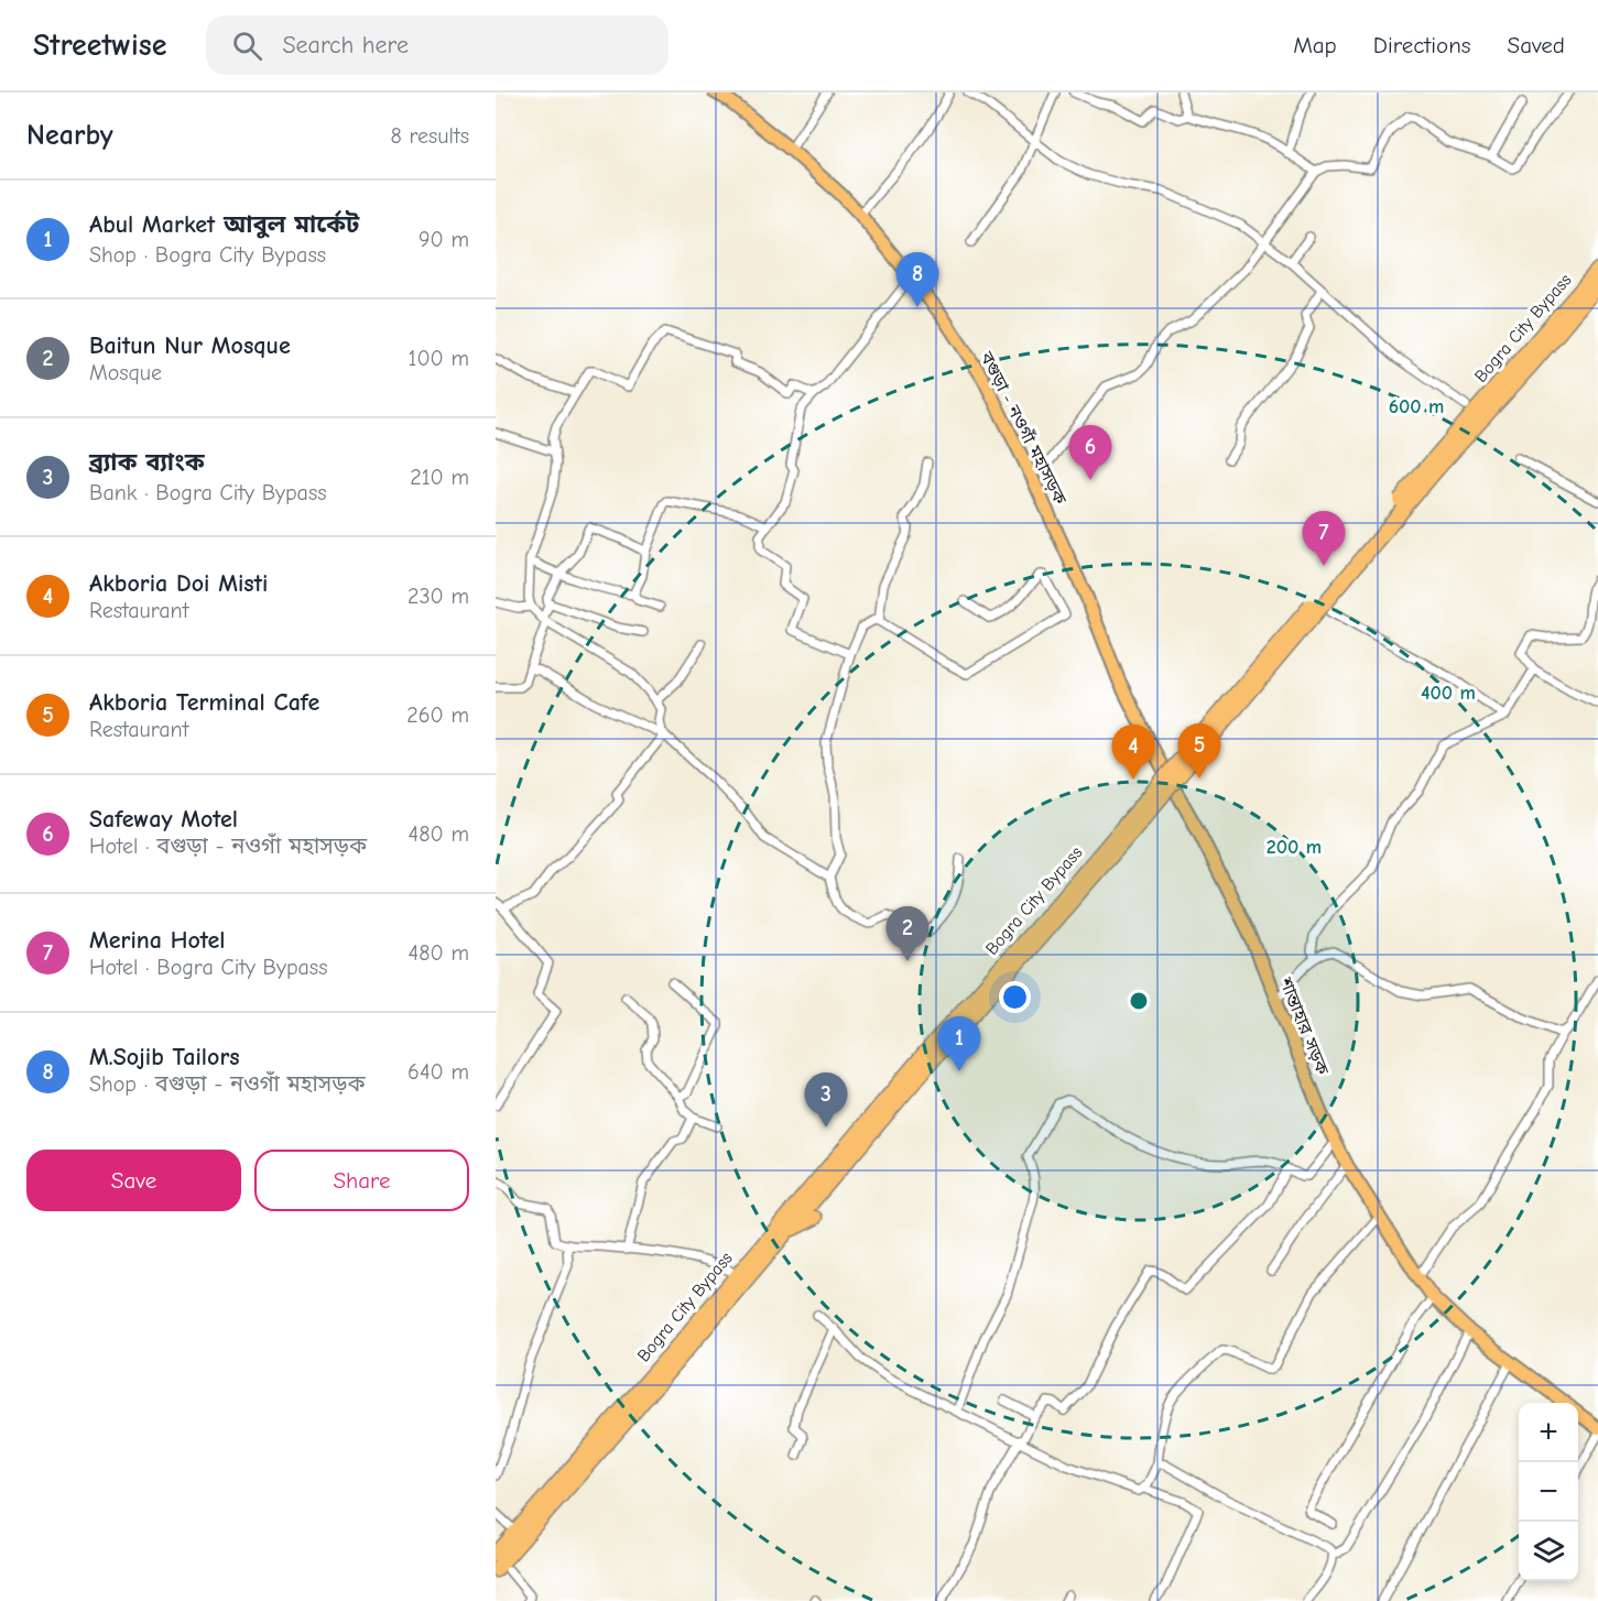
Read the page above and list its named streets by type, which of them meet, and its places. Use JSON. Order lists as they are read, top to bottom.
{
  "streets": {
    "highway": ["Bogra City Bypass"],
    "main road": ["বগুড়া - নওগাঁ মহাসড়ক", "শান্তাহার সড়ক"]
  },
  "crossings": [
    ["বগুড়া - নওগাঁ মহাসড়ক", "শান্তাহার সড়ক"]
  ],
  "page": {
    "header": "Streetwise",
    "search": "Search here",
    "nav": ["Map", "Directions", "Saved"],
    "heading": ["Nearby", "8 results"],
    "list": [
      {
        "mark": "1",
        "name": "Abul Market আবুল মার্কেট",
        "note": "Shop · Bogra City Bypass",
        "value": "90 m"
      },
      {
        "mark": "2",
        "name": "Baitun Nur Mosque",
        "note": "Mosque",
        "value": "100 m"
      },
      {
        "mark": "3",
        "name": "ব্র্যাক ব্যাংক",
        "note": "Bank · Bogra City Bypass",
        "value": "210 m"
      },
      {
        "mark": "4",
        "name": "Akboria Doi Misti",
        "note": "Restaurant",
        "value": "230 m"
      },
      {
        "mark": "5",
        "name": "Akboria Terminal Cafe",
        "note": "Restaurant",
        "value": "260 m"
      },
      {
        "mark": "6",
        "name": "Safeway Motel",
        "note": "Hotel · বগুড়া - নওগাঁ মহাসড়ক",
        "value": "480 m"
      },
      {
        "mark": "7",
        "name": "Merina Hotel",
        "note": "Hotel · Bogra City Bypass",
        "value": "480 m"
      },
      {
        "mark": "8",
        "name": "M.Sojib Tailors",
        "note": "Shop · বগুড়া - নওগাঁ মহাসড়ক",
        "value": "640 m"
      }
    ],
    "pins": [
      "8",
      "6",
      "7",
      "5",
      "4",
      "2",
      "1",
      "3"
    ],
    "buttons": ["Save", "Share"],
    "map_buttons": ["+", "−"]
  },
  "rings": ["600 m", "400 m", "200 m"]
}
